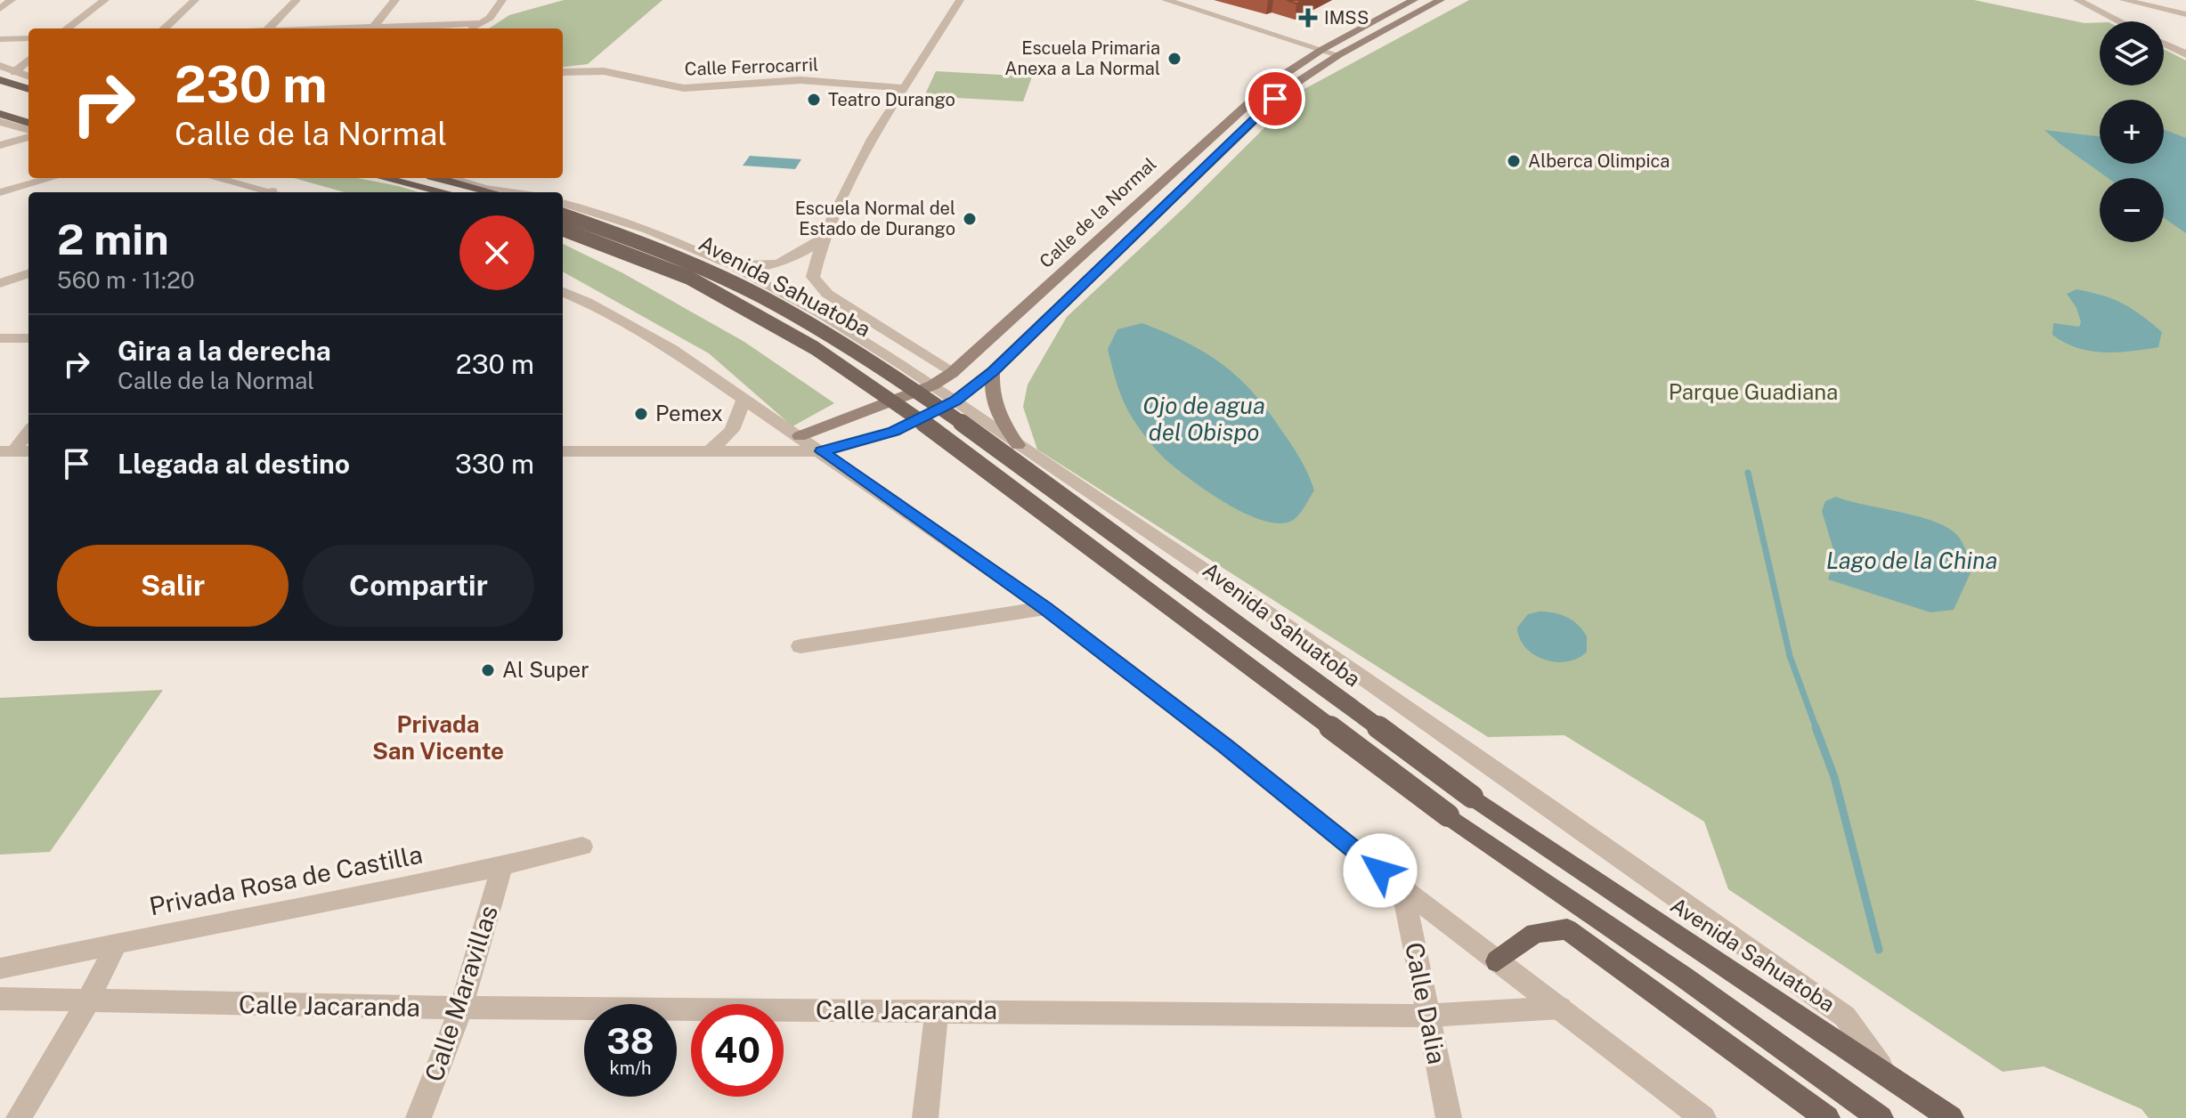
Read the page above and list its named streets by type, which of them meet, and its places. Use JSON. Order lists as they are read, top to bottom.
{
  "streets": {
    "main road": ["Calle de la Normal", "Avenida Sahuatoba"],
    "street": [
      "Calle Ferrocarril",
      "Privada Rosa de Castilla",
      "Calle Maravillas",
      "Calle Dalia",
      "Calle Jacaranda"
    ]
  },
  "crossings": [
    ["Privada Rosa de Castilla", "Calle Maravillas"],
    ["Calle Maravillas", "Calle Jacaranda"],
    ["Calle Dalia", "Calle Jacaranda"]
  ],
  "districts": ["Privada San Vicente"],
  "water": ["Ojo de agua del Obispo", "Lago de la China"],
  "parks": ["Parque Guadiana"],
  "places": {
    "health": ["IMSS"],
    "other": [
      "Escuela Primaria Anexa a La Normal",
      "Teatro Durango",
      "Alberca Olimpica",
      "Escuela Normal del Estado de Durango",
      "Pemex",
      "Al Super"
    ]
  },
  "page": {
    "map_buttons": ["+", "−"],
    "turn": ["230 m", "Calle de la Normal"],
    "heading": ["2 min", "560 m · 11:20"],
    "list": [
      {
        "name": "Gira a la derecha",
        "note": "Calle de la Normal",
        "value": "230 m"
      },
      {
        "name": "Llegada al destino",
        "value": "330 m"
      }
    ],
    "buttons": ["Salir", "Compartir"],
    "speed": "38 km/h",
    "limit": "40"
  }
}
